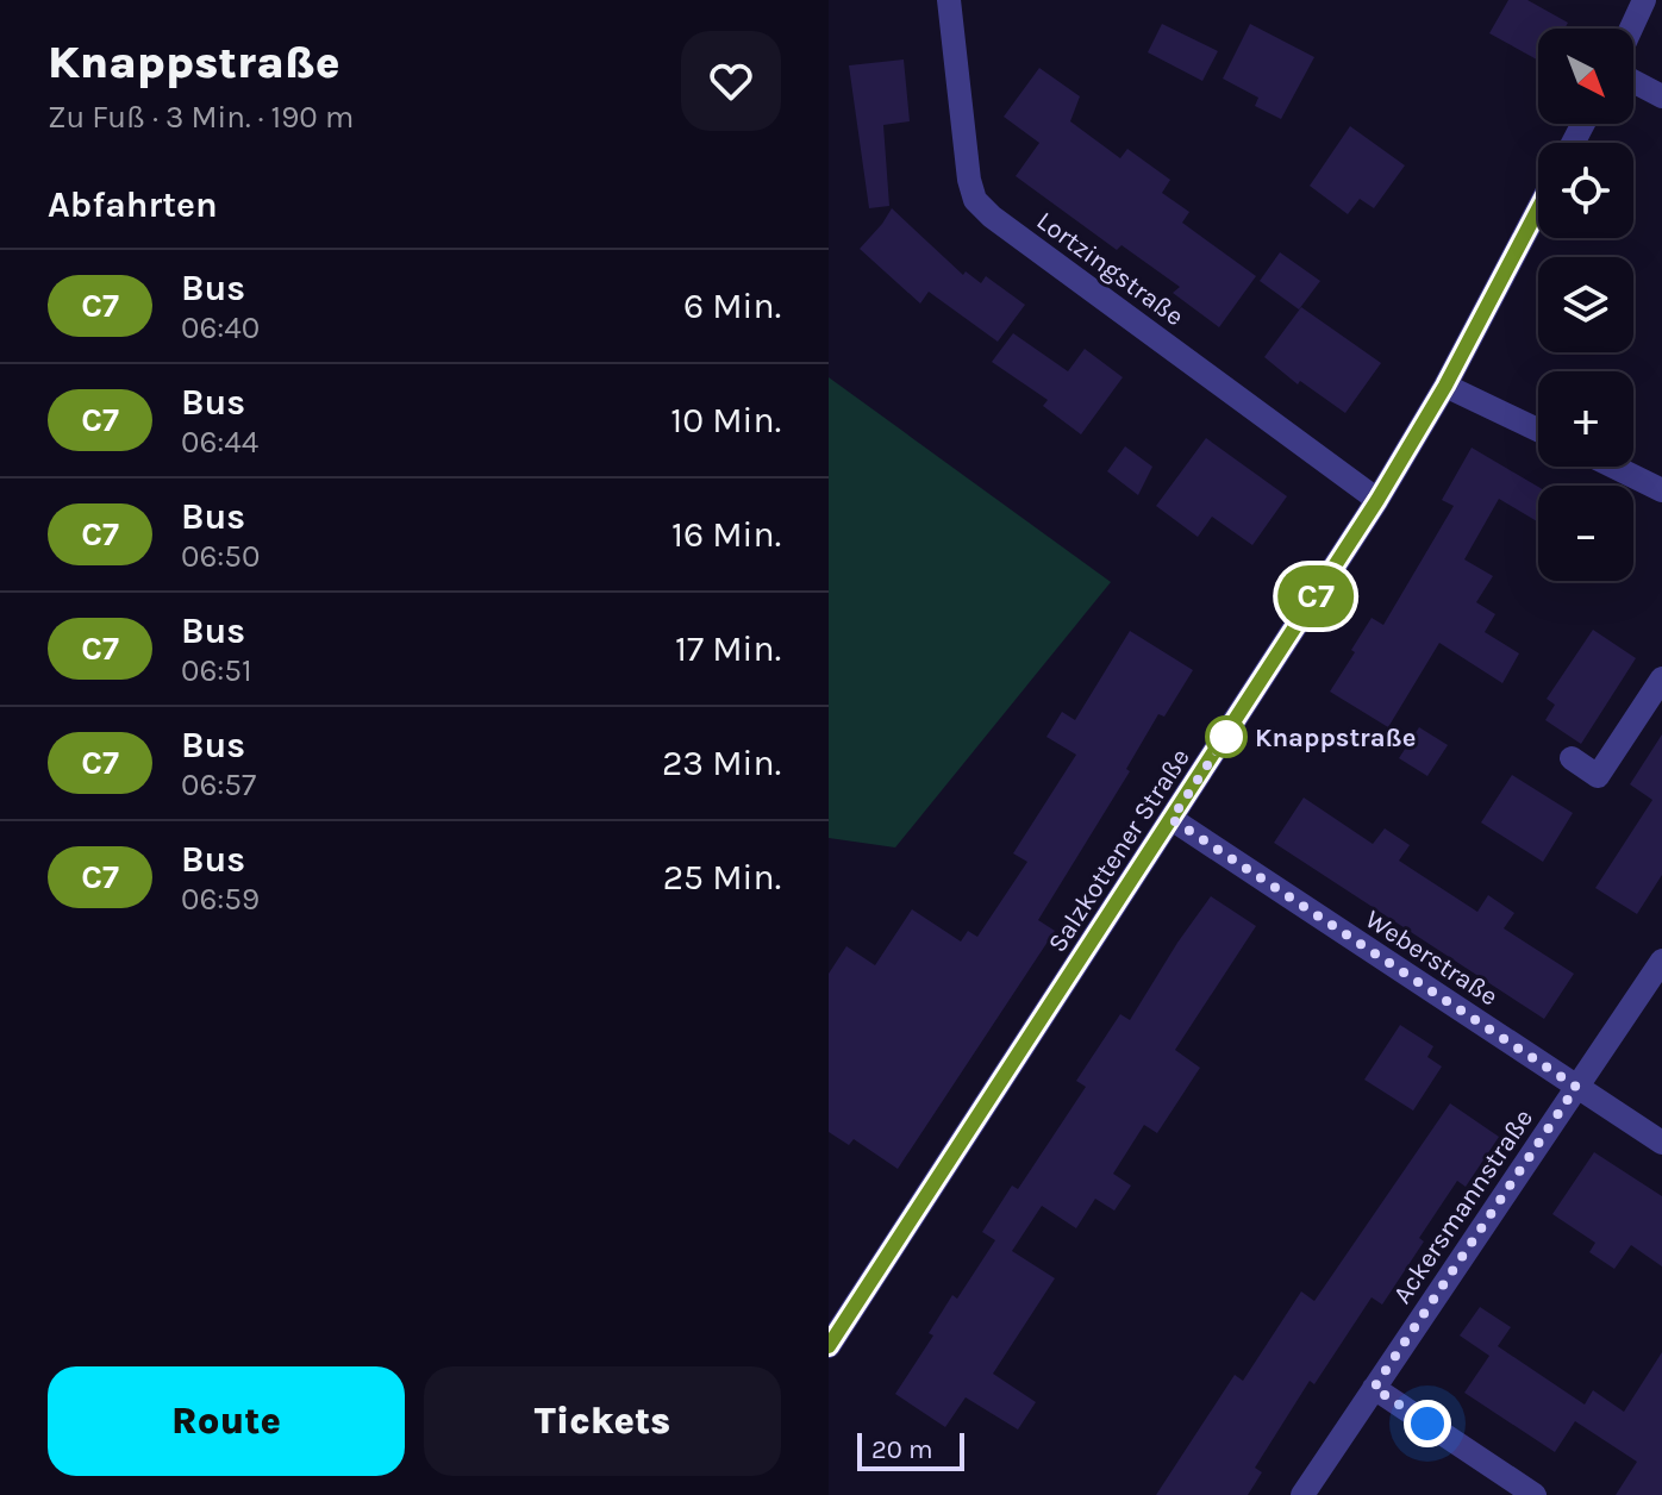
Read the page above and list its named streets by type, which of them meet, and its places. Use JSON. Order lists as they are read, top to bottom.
{
  "streets": {
    "street": [
      "Lortzingstraße",
      "Salzkottener Straße",
      "Weberstraße",
      "Ackersmannstraße"
    ]
  },
  "crossings": [
    ["Lortzingstraße", "Salzkottener Straße"],
    ["Salzkottener Straße", "Weberstraße"],
    ["Weberstraße", "Ackersmannstraße"]
  ],
  "places": ["Knappstraße"],
  "lines": ["bus line C7"],
  "scale_bar": "20 m",
  "north": "bottom right",
  "page": {
    "heading": [
      ["Knappstraße", "Zu Fuß · 3 Min. · 190 m"],
      "Abfahrten"
    ],
    "on_map": "C7",
    "map_buttons": ["+", "−"],
    "list": [
      {
        "mark": "C7",
        "name": "Bus",
        "note": "06:40",
        "value": "6 Min."
      },
      {
        "mark": "C7",
        "name": "Bus",
        "note": "06:44",
        "value": "10 Min."
      },
      {
        "mark": "C7",
        "name": "Bus",
        "note": "06:50",
        "value": "16 Min."
      },
      {
        "mark": "C7",
        "name": "Bus",
        "note": "06:51",
        "value": "17 Min."
      },
      {
        "mark": "C7",
        "name": "Bus",
        "note": "06:57",
        "value": "23 Min."
      },
      {
        "mark": "C7",
        "name": "Bus",
        "note": "06:59",
        "value": "25 Min."
      }
    ],
    "buttons": ["Route", "Tickets"],
    "scale": "20 m"
  }
}
